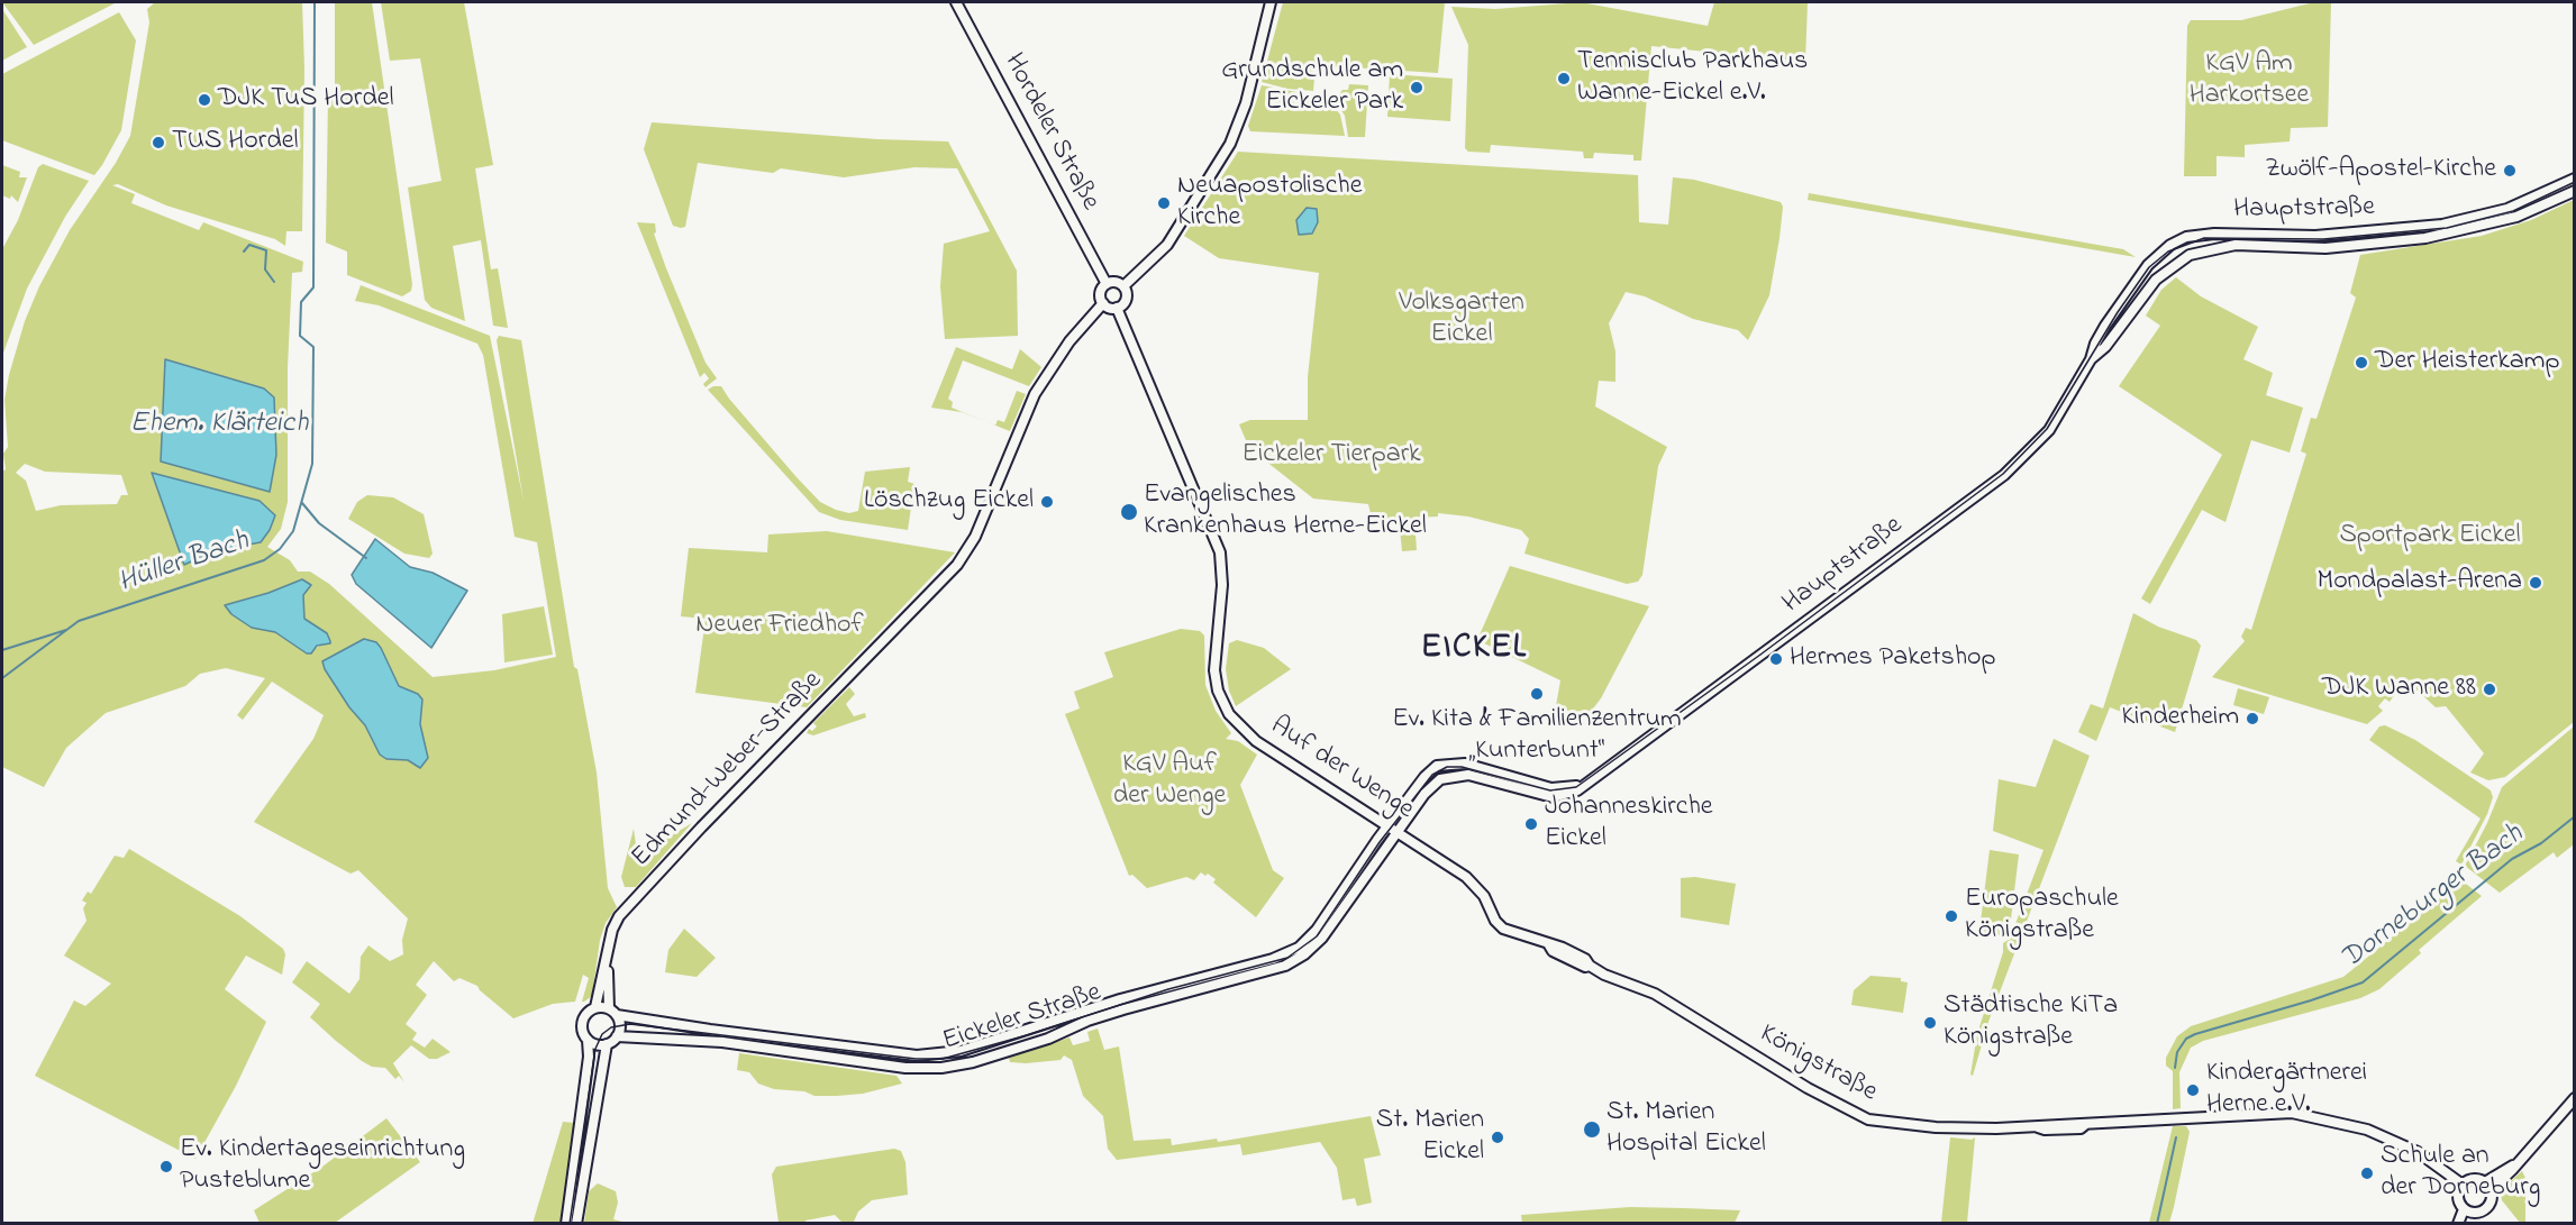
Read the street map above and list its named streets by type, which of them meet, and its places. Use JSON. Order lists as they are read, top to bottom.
{
  "streets": {
    "street": [
      "Hordeler Straße",
      "Hauptstraße",
      "Auf der Wenge",
      "Edmund-Weber-Straße",
      "Eickeler Straße",
      "Königstraße"
    ]
  },
  "crossings": [
    ["Hordeler Straße", "Auf der Wenge"],
    ["Hordeler Straße", "Edmund-Weber-Straße"],
    ["Auf der Wenge", "Edmund-Weber-Straße"],
    ["Auf der Wenge", "Königstraße"]
  ],
  "districts": ["EICKEL"],
  "water": ["Ehem. Klärteich", "Hüller Bach", "Dorneburger Bach"],
  "parks": [
    "KGV Am Harkortsee",
    "Volksgarten Eickel",
    "Eickeler Tierpark",
    "Sportpark Eickel",
    "Neuer Friedhof",
    "KGV Auf der Wenge"
  ],
  "places": [
    "Tennisclub Parkhaus Wanne-Eickel e.V.",
    "Grundschule am Eickeler Park",
    "DJK TuS Hordel",
    "TUS Hordel",
    "Zwölf-Apostel-Kirche",
    "Neuapostolische Kirche",
    "Der Heisterkamp",
    "Löschzug Eickel",
    "Evangelisches Krankenhaus Herne-Eickel",
    "Mondpalast-Arena",
    "Hermes Paketshop",
    "DJK Wanne 88",
    "Ev. Kita & Familienzentrum „Kunterbunt“",
    "Kinderheim",
    "Johanneskirche Eickel",
    "Europaschule Königstraße",
    "Städtische KiTa Königstraße",
    "Kindergärtnerei Herne e.V.",
    "St. Marien Hospital Eickel",
    "St. Marien Eickel",
    "Ev. Kindertageseinrichtung Pusteblume",
    "Schule an der Dorneburg"
  ]
}
